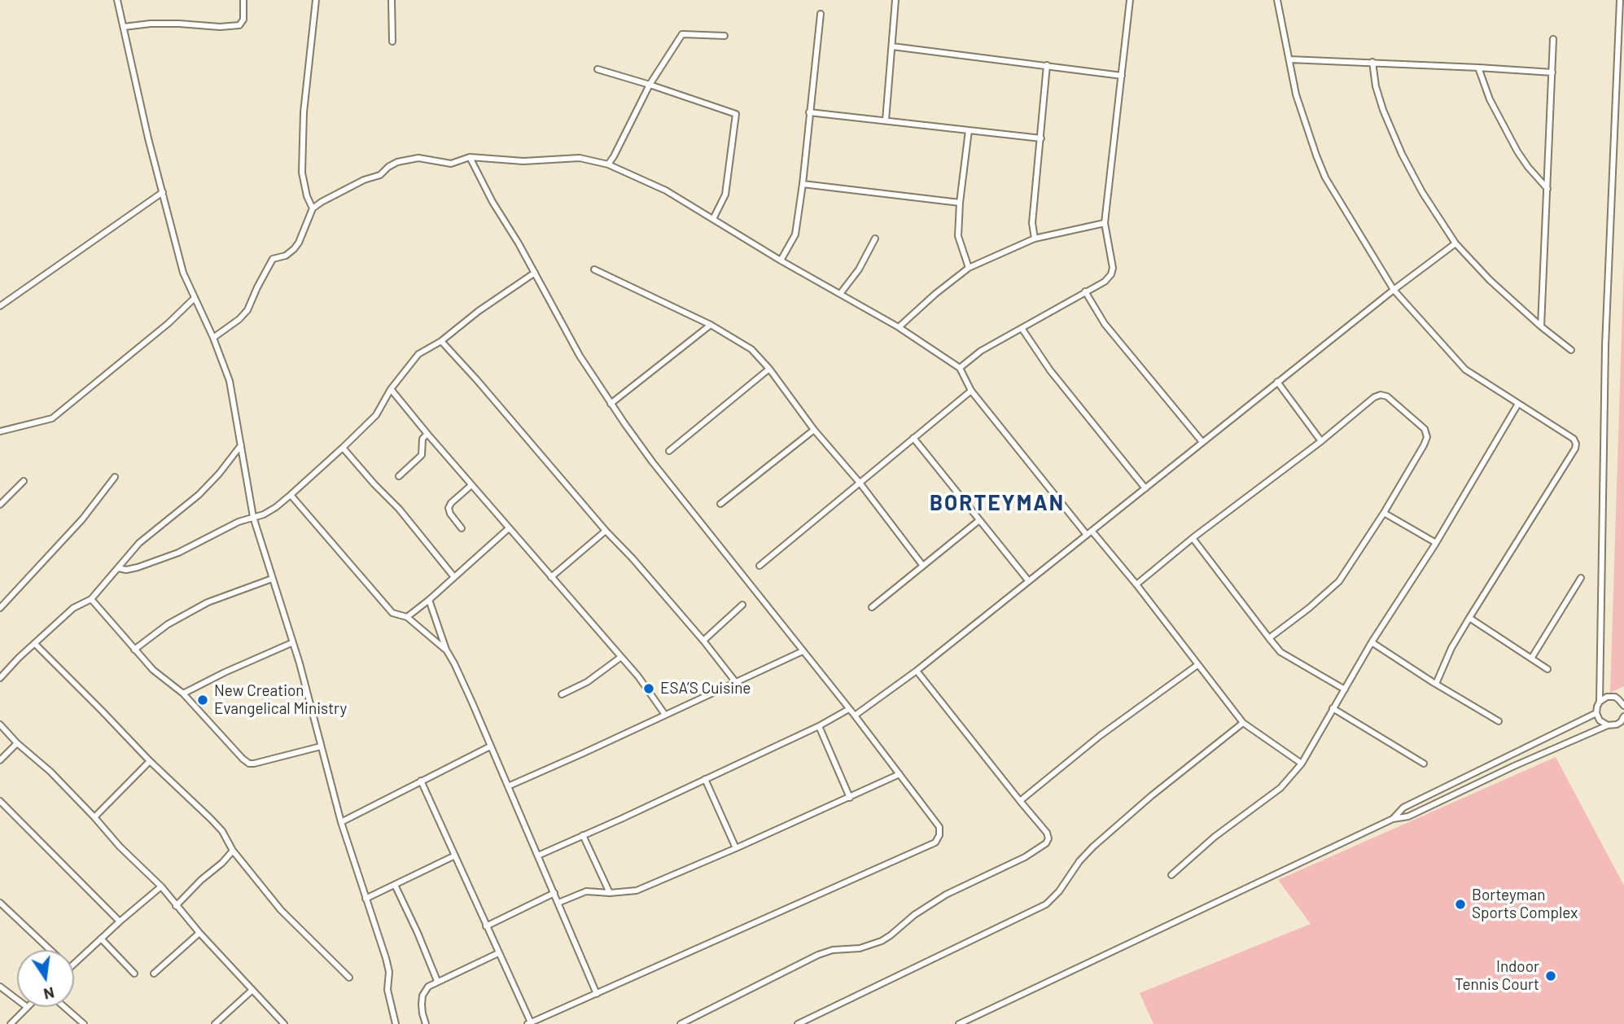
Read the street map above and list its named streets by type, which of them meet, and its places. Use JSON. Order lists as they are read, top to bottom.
{
  "districts": ["BORTEYMAN"],
  "places": [
    "ESA’S Cuisine",
    "New Creation Evangelical Ministry",
    "Borteyman Sports Complex",
    "Indoor Tennis Court"
  ],
  "north": "bottom"
}
